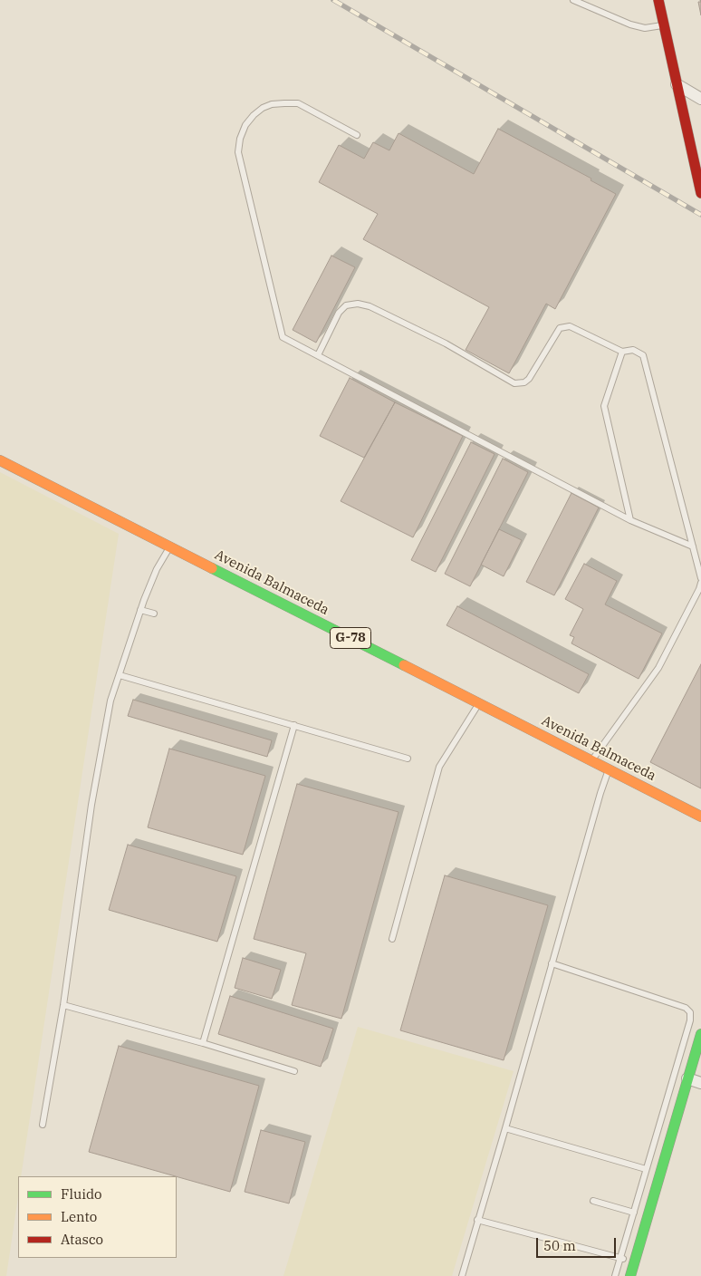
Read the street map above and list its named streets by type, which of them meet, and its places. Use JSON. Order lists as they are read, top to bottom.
{
  "streets": {
    "main road": ["Avenida Balmaceda", "G-78"]
  },
  "legend": ["Fluido", "Lento", "Atasco"],
  "scale_bar": "50 m"
}
